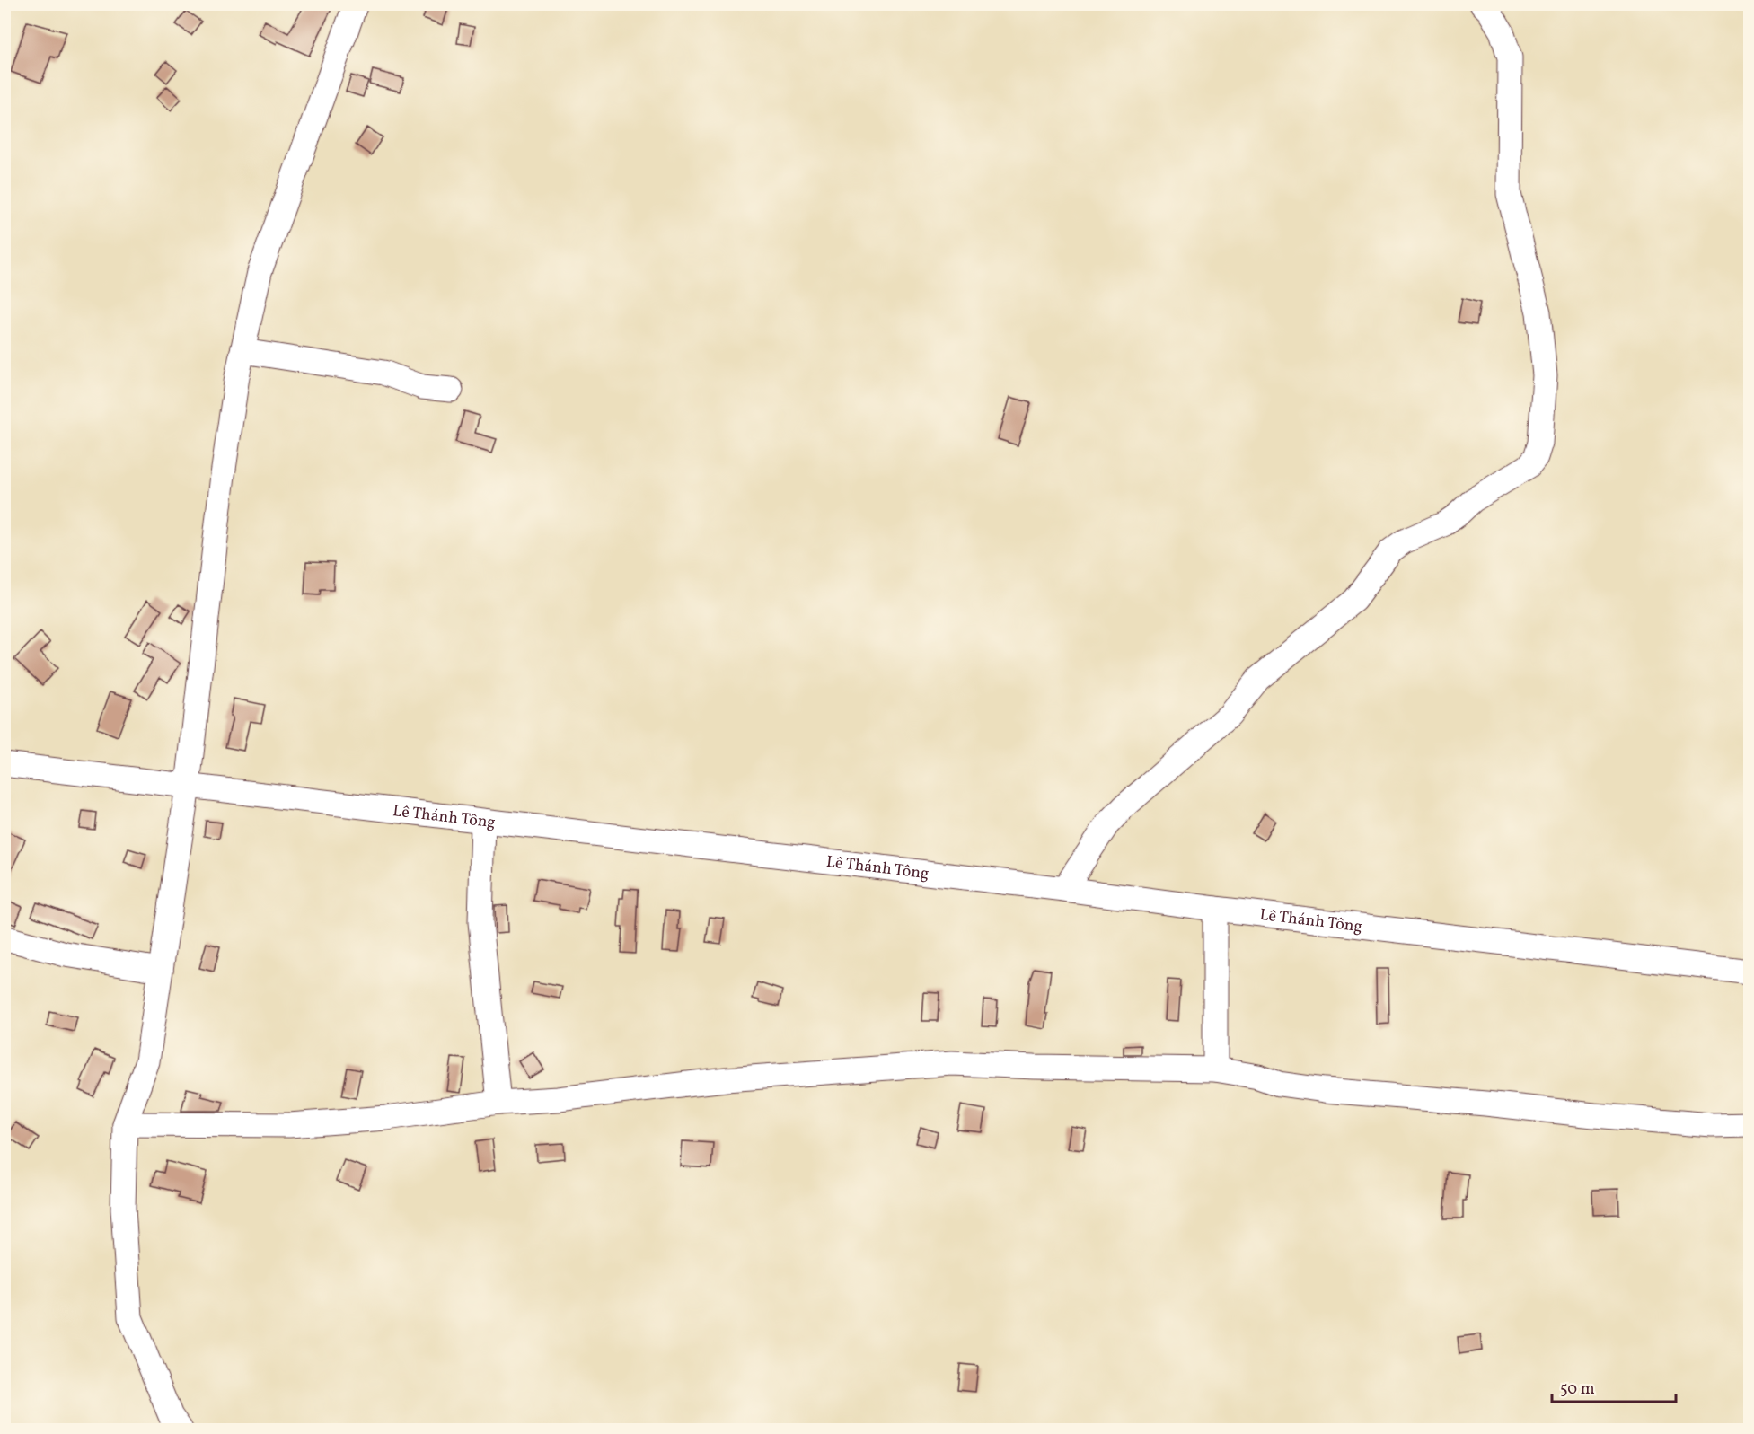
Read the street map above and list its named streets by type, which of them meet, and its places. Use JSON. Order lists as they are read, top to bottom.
{
  "streets": {
    "street": ["Lê Thánh Tông"]
  },
  "scale_bar": "50 m"
}
